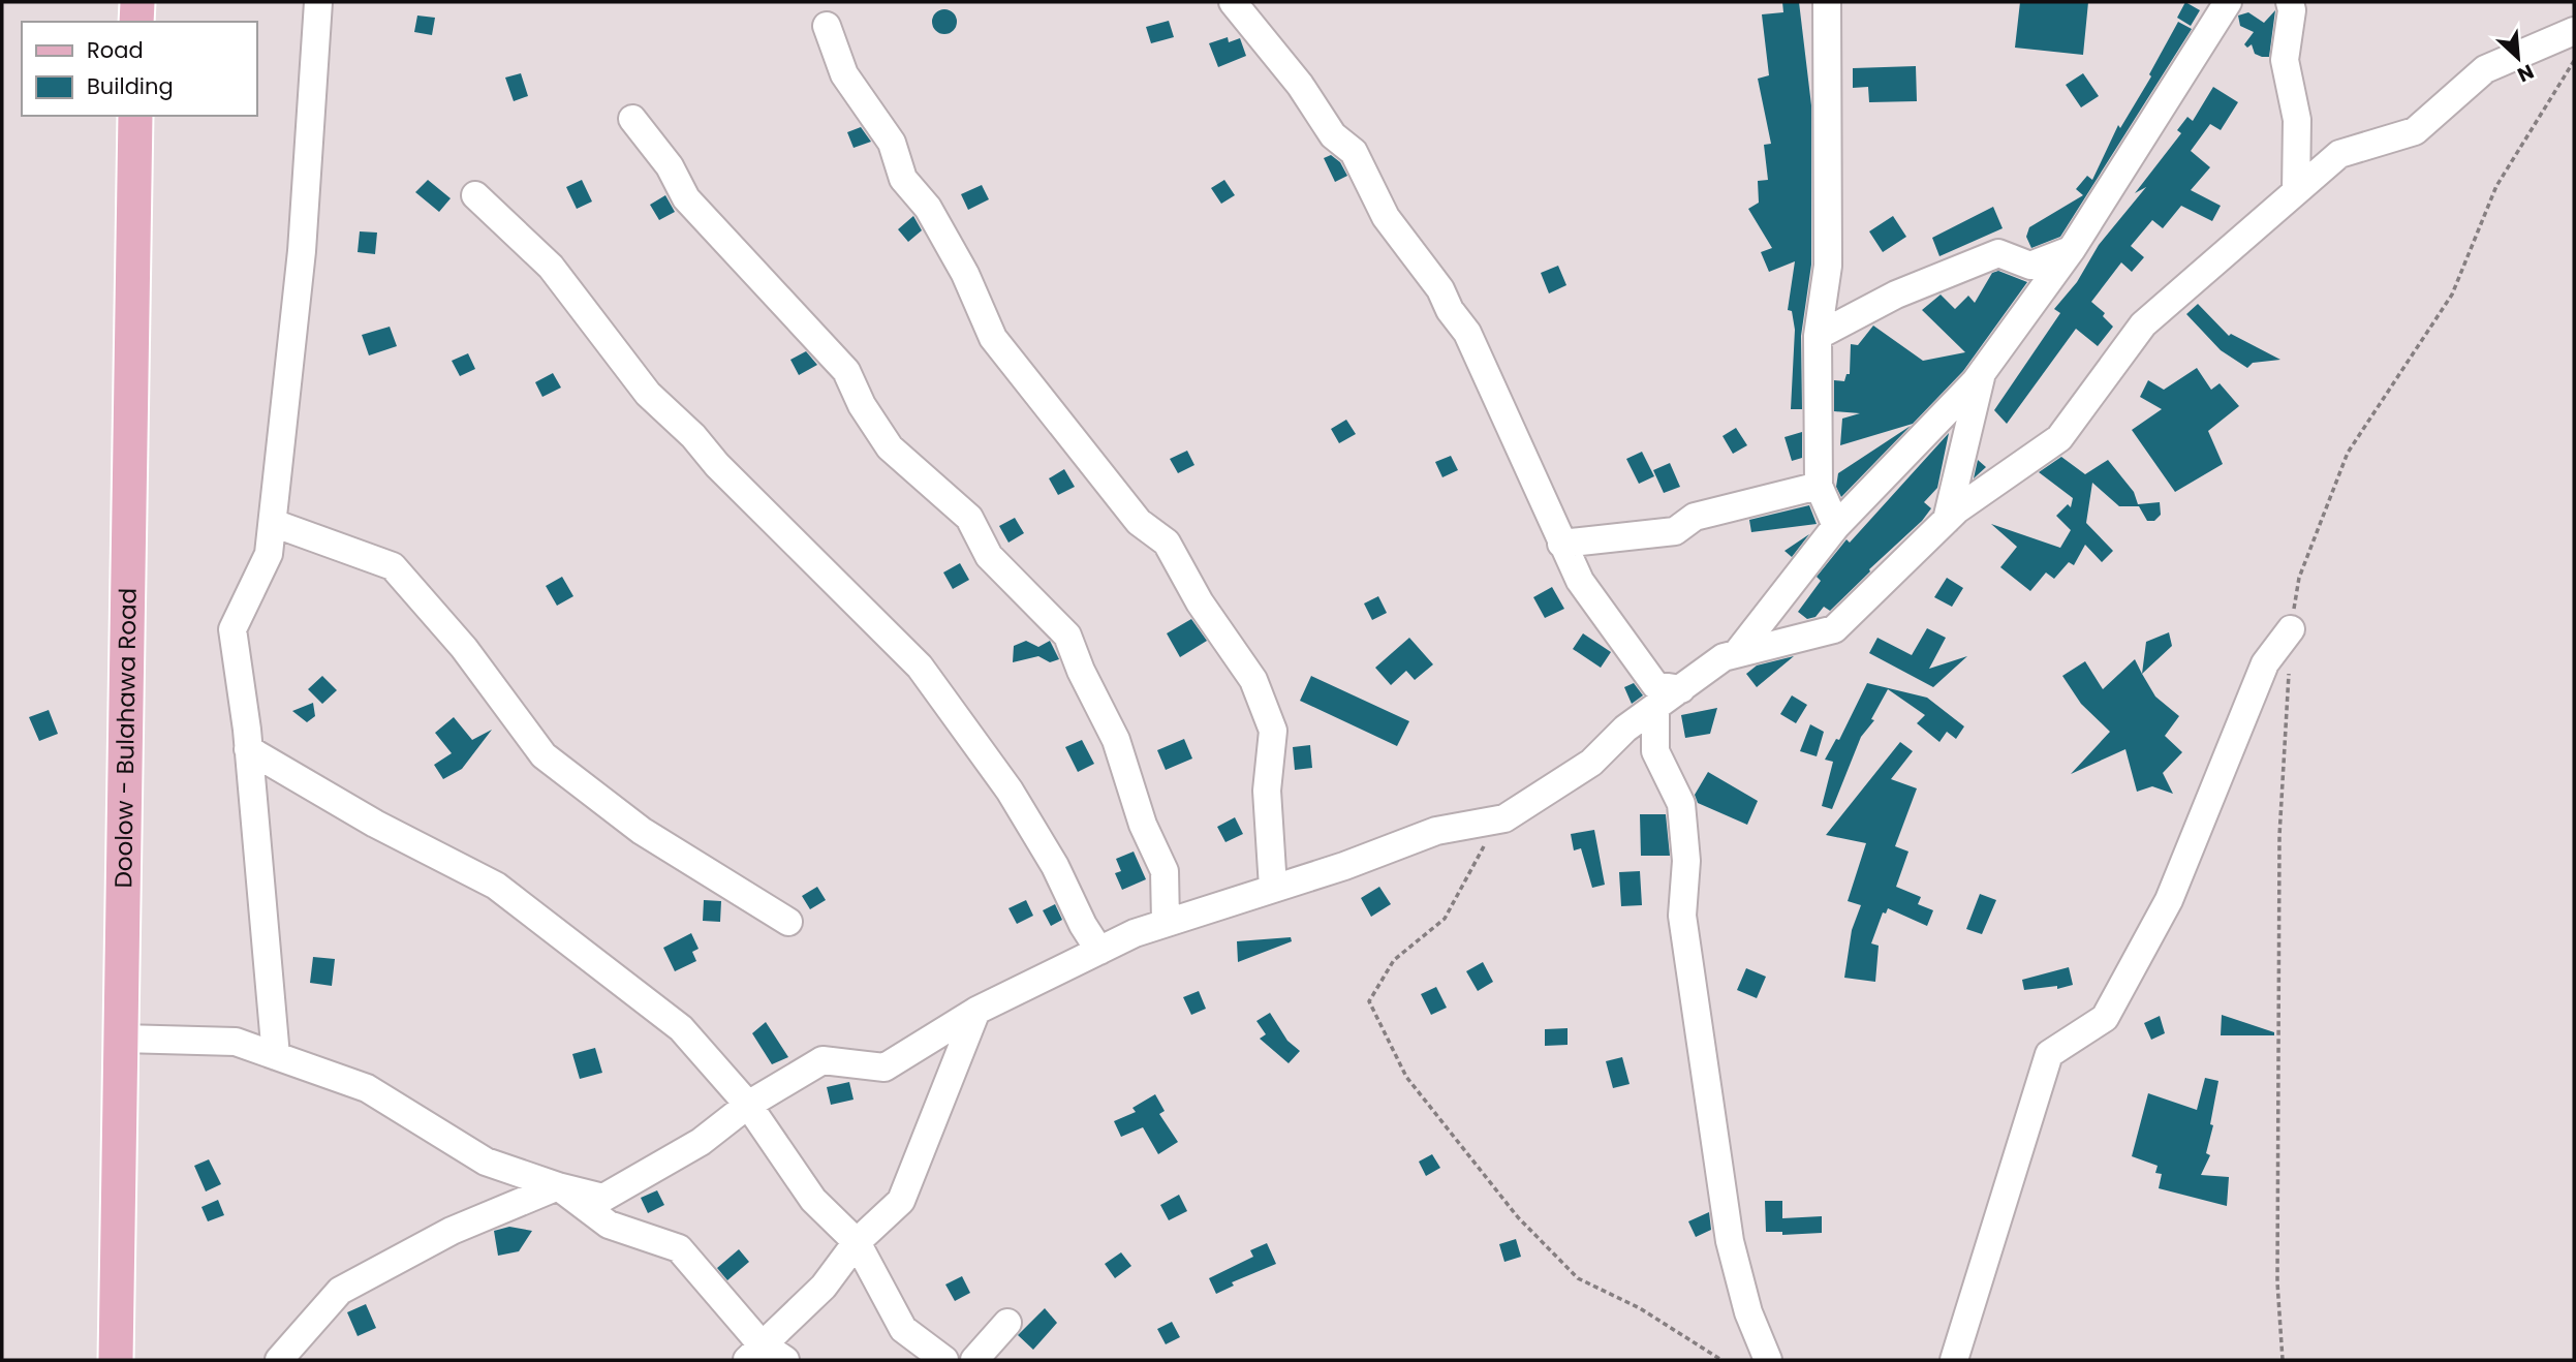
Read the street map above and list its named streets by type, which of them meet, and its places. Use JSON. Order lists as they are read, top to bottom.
{
  "streets": {
    "main road": ["Doolow - Bulahawa Road"]
  },
  "legend": ["Road", "Building"],
  "north": "bottom right"
}
